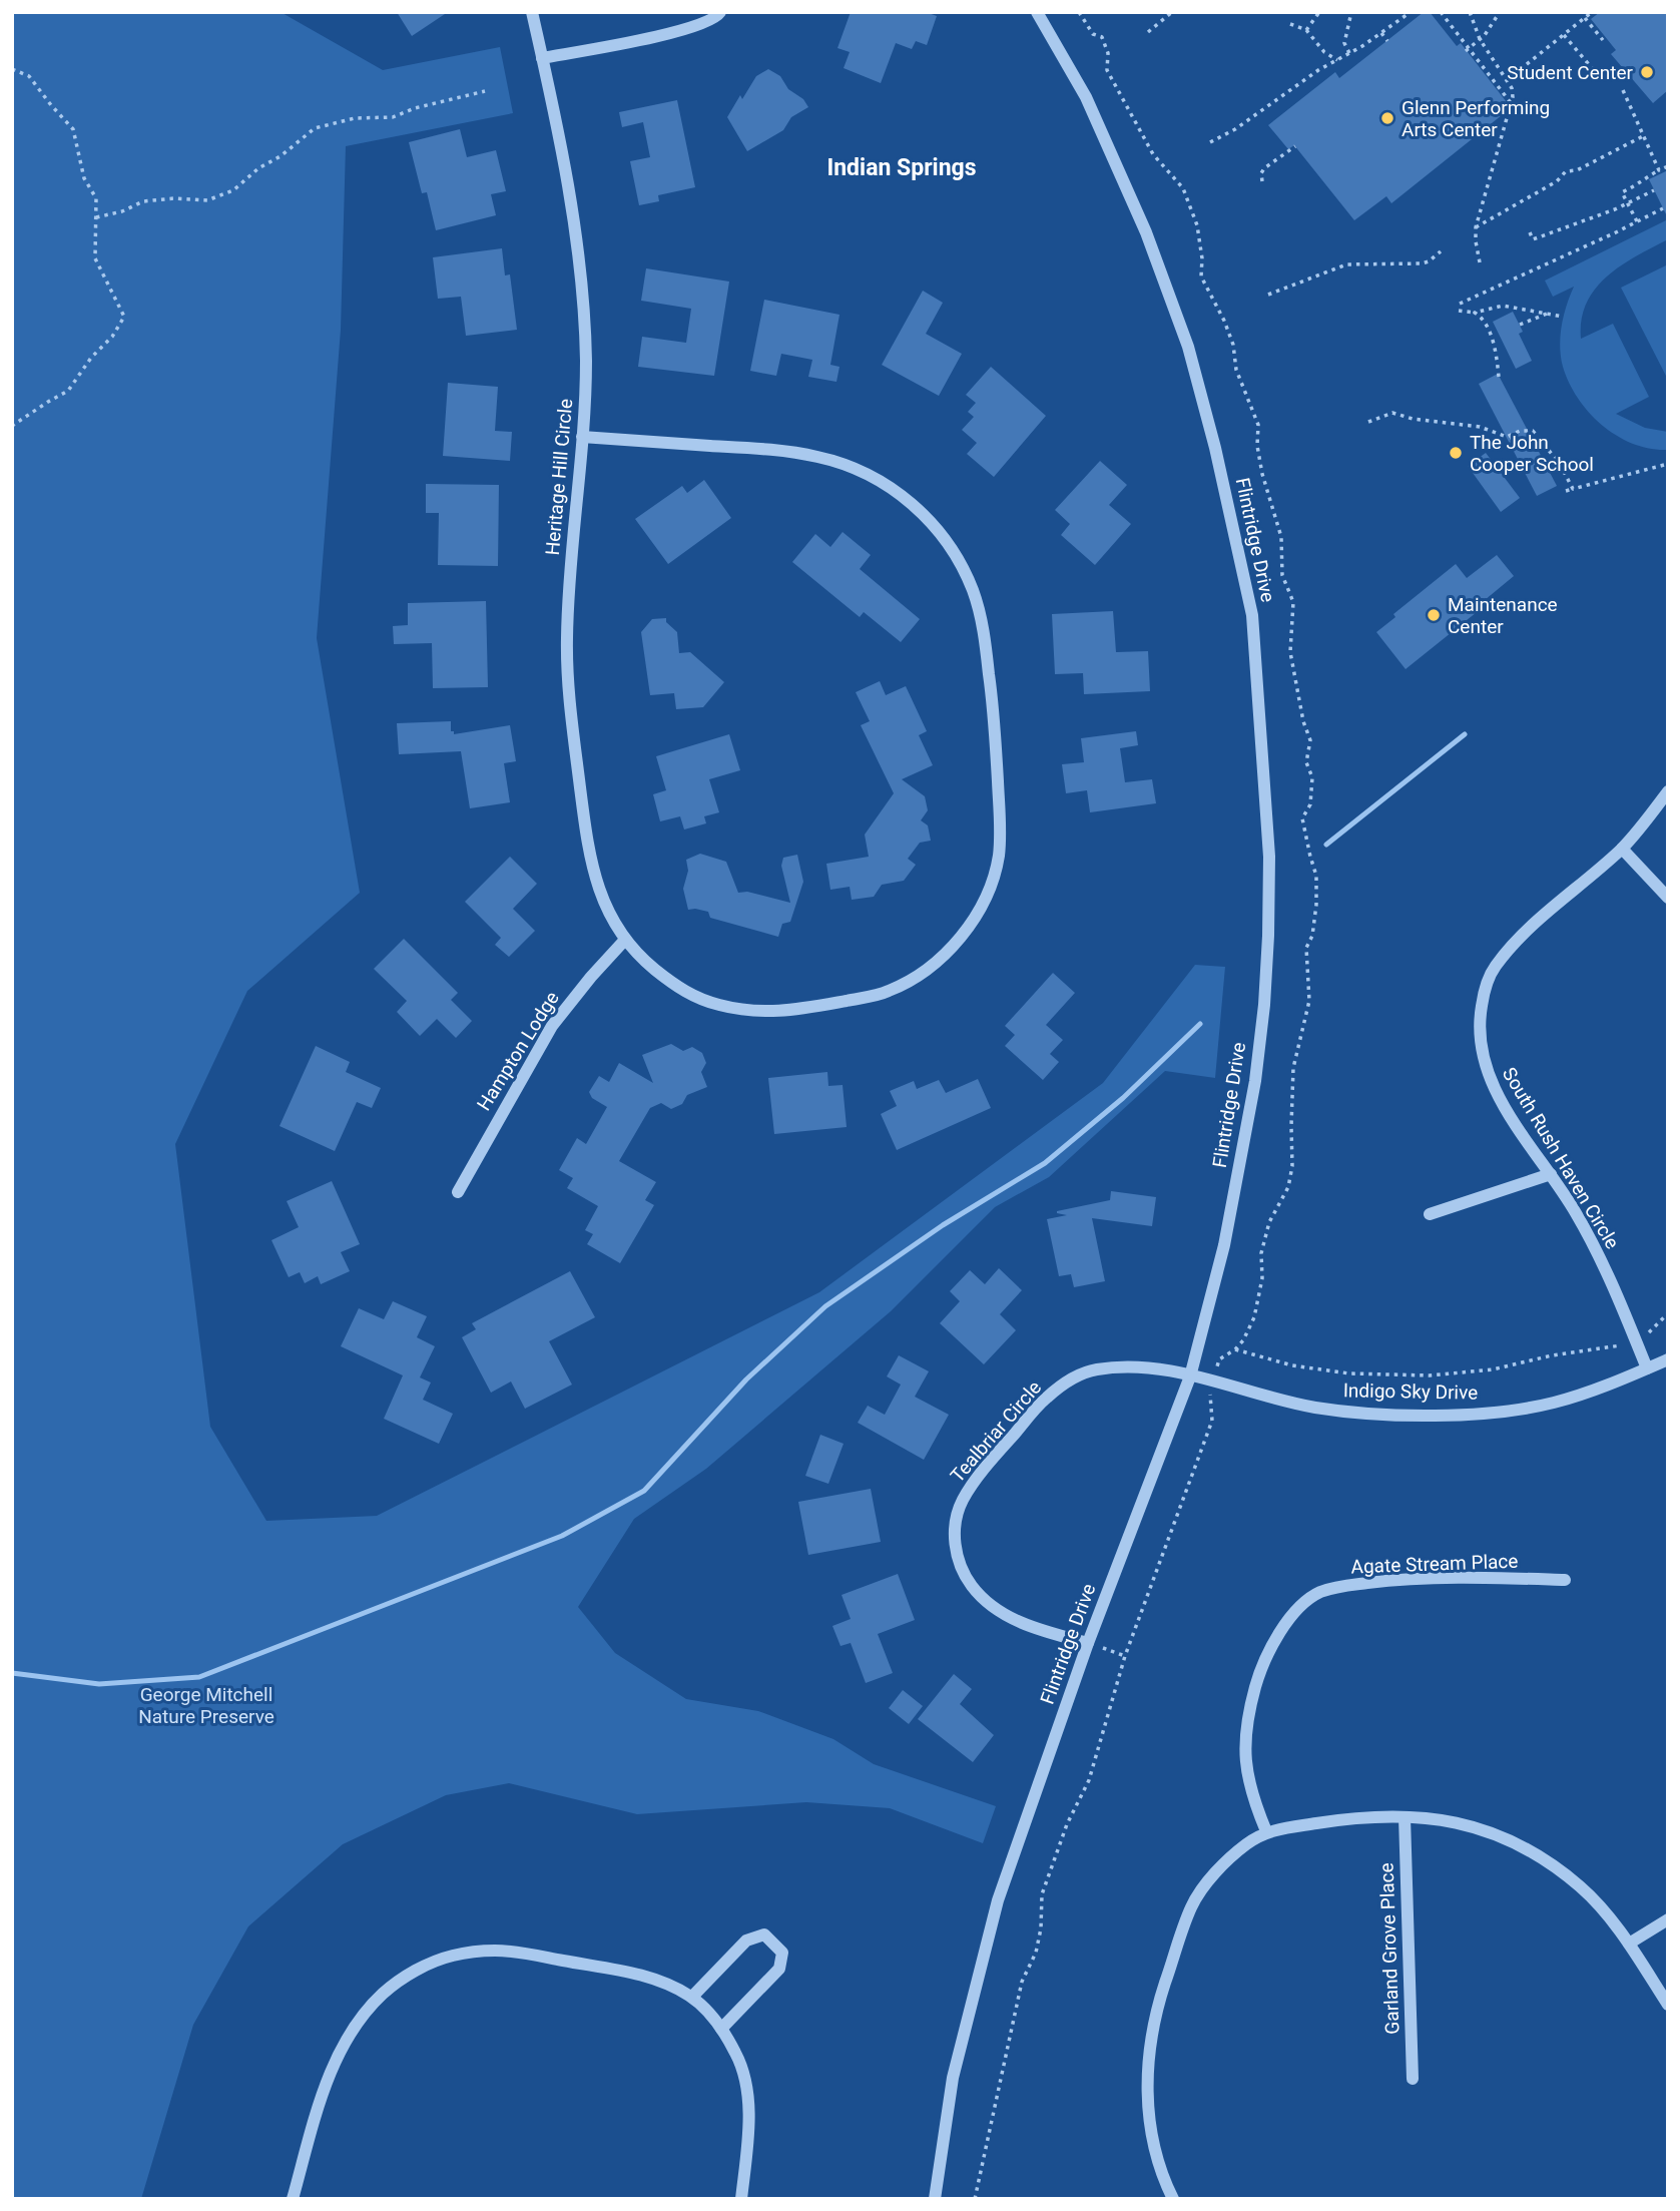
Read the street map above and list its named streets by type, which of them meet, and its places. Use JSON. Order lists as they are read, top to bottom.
{
  "streets": {
    "street": [
      "Heritage Hill Circle",
      "Flintridge Drive",
      "Hampton Lodge",
      "South Rush Haven Circle",
      "Indigo Sky Drive",
      "Tealbriar Circle",
      "Agate Stream Place",
      "Garland Grove Place"
    ]
  },
  "crossings": [
    ["Heritage Hill Circle", "Hampton Lodge"],
    ["Flintridge Drive", "Indigo Sky Drive"],
    ["Flintridge Drive", "Tealbriar Circle"],
    ["South Rush Haven Circle", "Indigo Sky Drive"],
    ["Indigo Sky Drive", "Tealbriar Circle"]
  ],
  "districts": ["Indian Springs"],
  "parks": ["George Mitchell Nature Preserve"],
  "places": [
    "Student Center",
    "Glenn Performing Arts Center",
    "The John Cooper School",
    "Maintenance Center"
  ]
}
